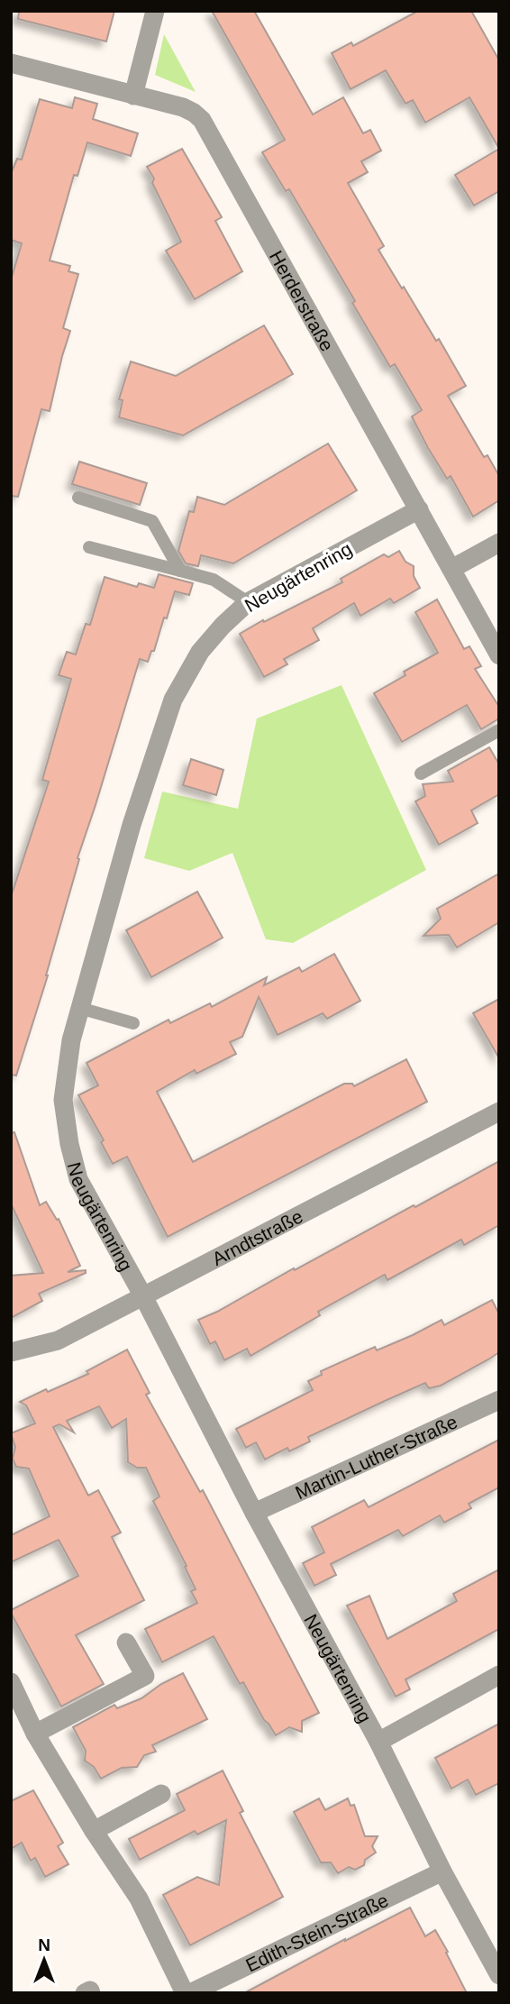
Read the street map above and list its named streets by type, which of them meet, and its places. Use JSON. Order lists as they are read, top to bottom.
{
  "streets": {
    "street": [
      "Herderstraße",
      "Neugärtenring",
      "Arndtstraße",
      "Martin-Luther-Straße",
      "Edith-Stein-Straße"
    ]
  },
  "crossings": [
    ["Herderstraße", "Neugärtenring"],
    ["Neugärtenring", "Arndtstraße"],
    ["Neugärtenring", "Martin-Luther-Straße"],
    ["Neugärtenring", "Edith-Stein-Straße"]
  ],
  "north": "top"
}
